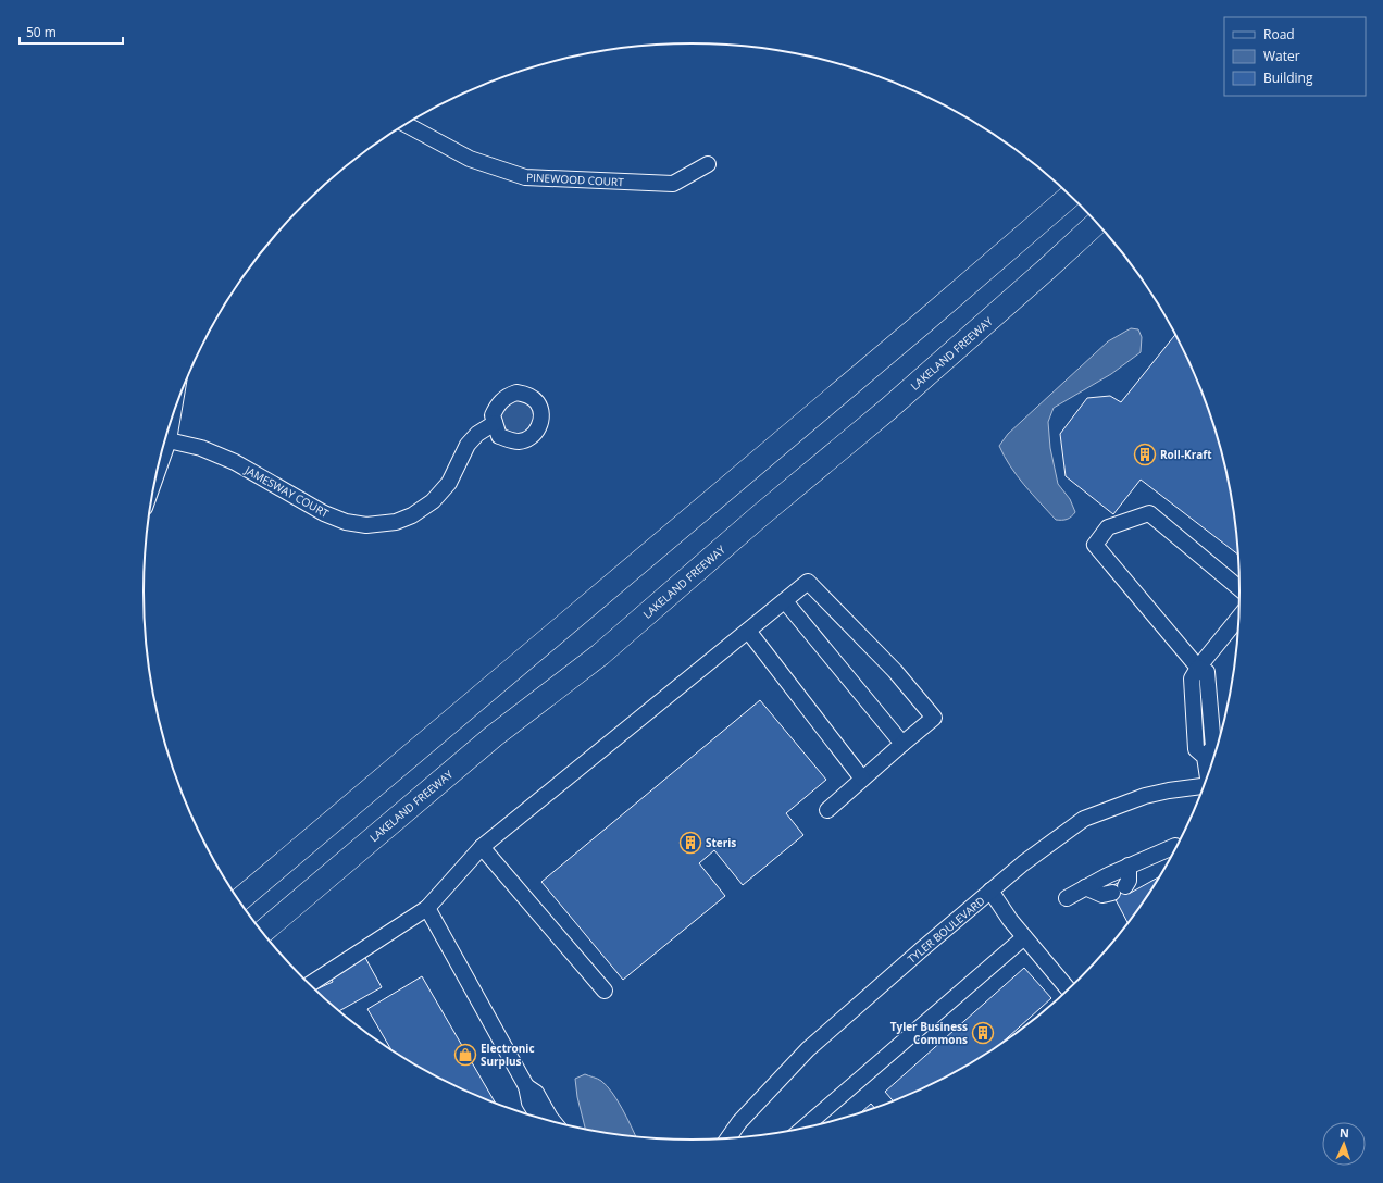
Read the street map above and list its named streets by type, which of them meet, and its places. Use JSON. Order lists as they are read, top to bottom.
{
  "streets": {
    "highway": ["LAKELAND FREEWAY"],
    "street": ["PINEWOOD COURT", "JAMESWAY COURT", "TYLER BOULEVARD"]
  },
  "places": {
    "building": ["Roll-Kraft", "Steris", "Tyler Business Commons"],
    "shop": ["Electronic Surplus"]
  },
  "legend": ["Road", "Water", "Building"],
  "scale_bar": "50 m",
  "north": "top"
}
